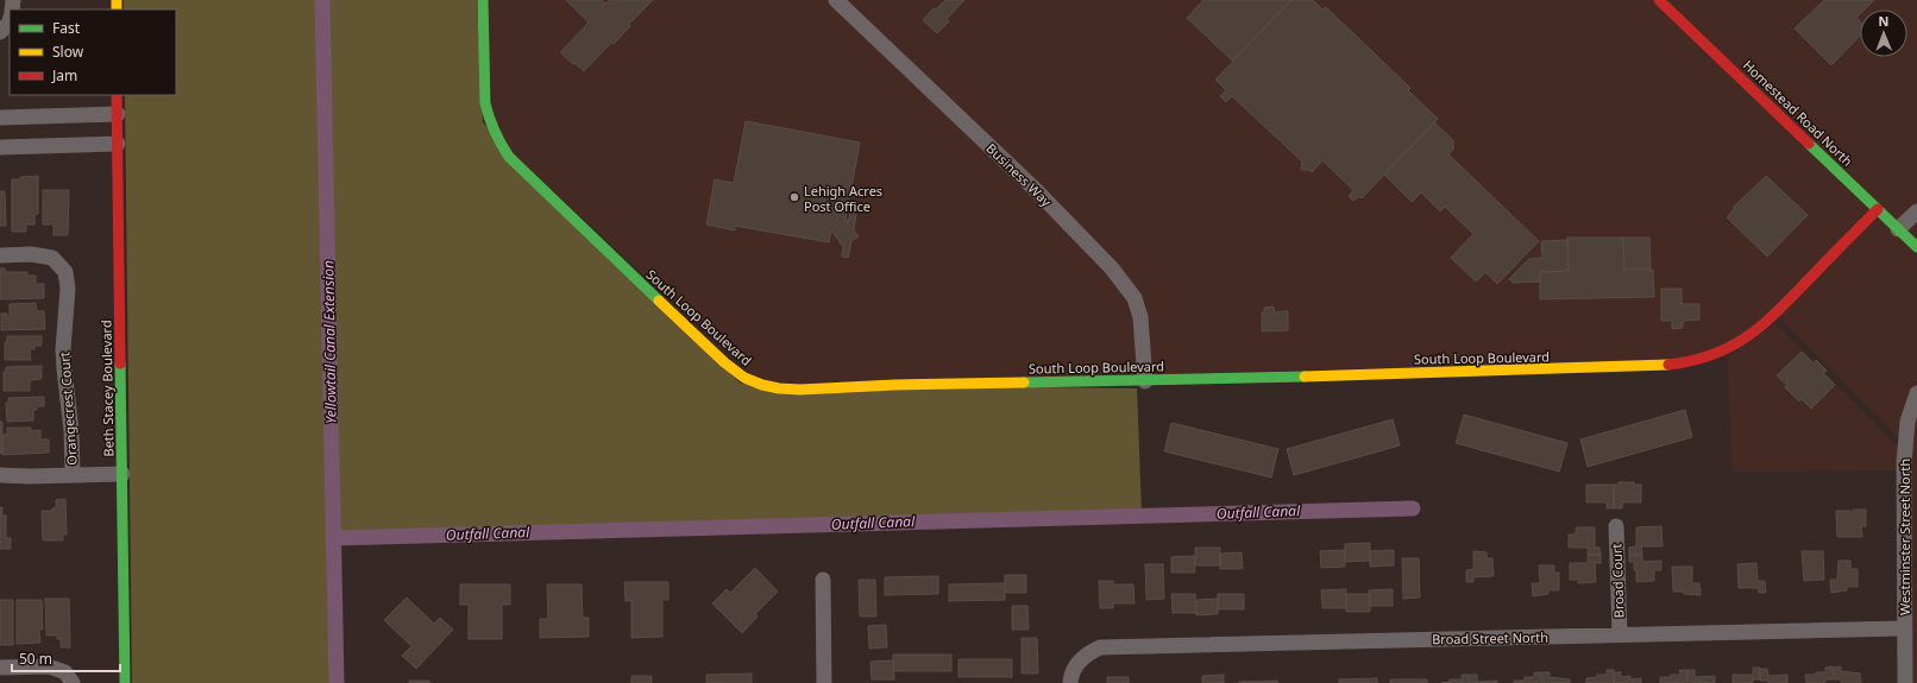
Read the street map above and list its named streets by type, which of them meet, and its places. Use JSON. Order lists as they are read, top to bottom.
{
  "streets": {
    "street": [
      "Homestead Road North",
      "Business Way",
      "South Loop Boulevard",
      "Beth Stacey Boulevard",
      "Orangecrest Court",
      "Westminster Street North",
      "Broad Court",
      "Broad Street North"
    ]
  },
  "crossings": [
    ["Homestead Road North", "South Loop Boulevard"],
    ["Business Way", "South Loop Boulevard"],
    ["Beth Stacey Boulevard", "Orangecrest Court"],
    ["Westminster Street North", "Broad Street North"],
    ["Broad Court", "Broad Street North"]
  ],
  "water": ["Yellowtail Canal Extension", "Outfall Canal"],
  "places": ["Lehigh Acres Post Office"],
  "legend": ["Fast", "Slow", "Jam"],
  "scale_bar": "50 m",
  "north": "top"
}
